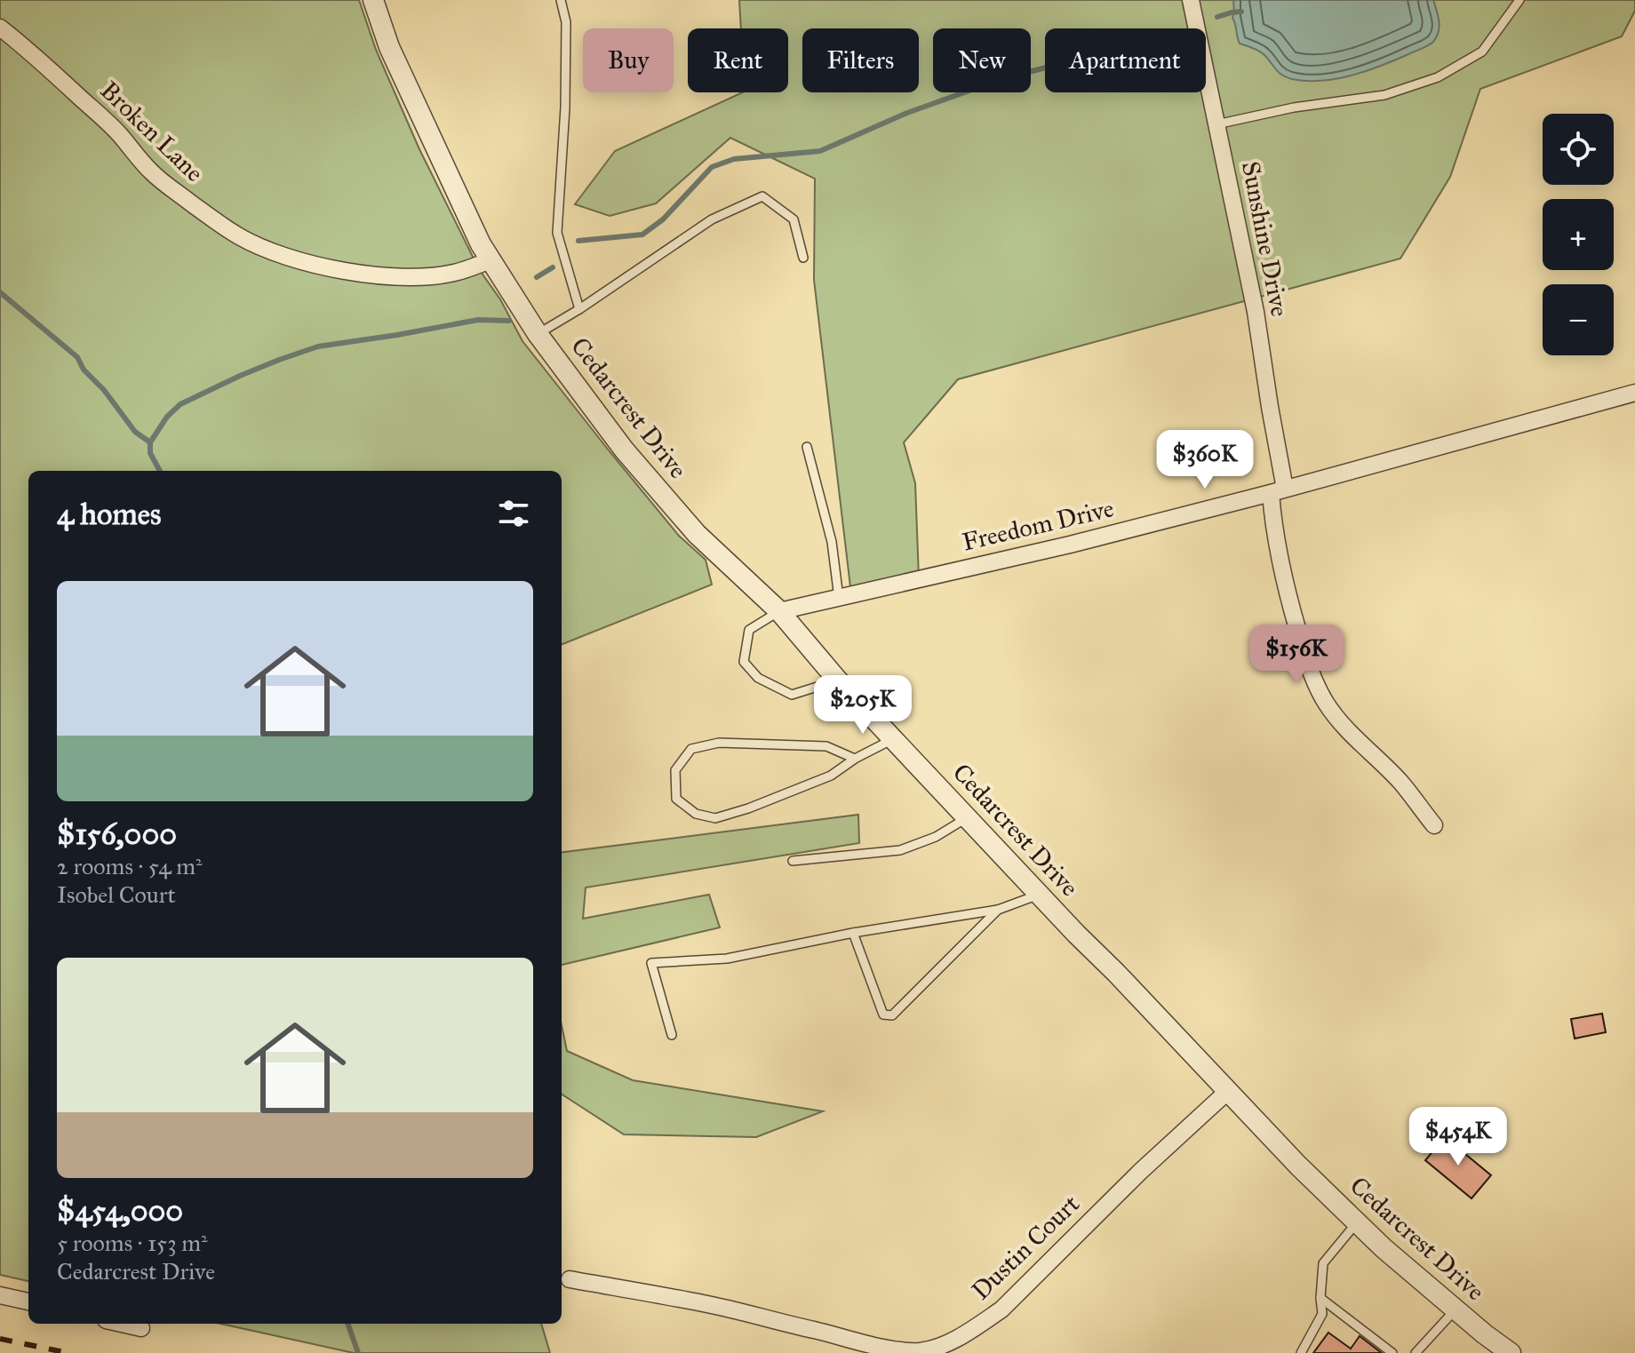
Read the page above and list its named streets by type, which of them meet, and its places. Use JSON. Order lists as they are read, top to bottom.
{
  "streets": {
    "street": [
      "Broken Lane",
      "Sunshine Drive",
      "Cedarcrest Drive",
      "Freedom Drive",
      "Dustin Court"
    ]
  },
  "crossings": [
    ["Broken Lane", "Cedarcrest Drive"],
    ["Sunshine Drive", "Freedom Drive"],
    ["Cedarcrest Drive", "Freedom Drive"],
    ["Cedarcrest Drive", "Dustin Court"]
  ],
  "page": {
    "chip": [
      "Buy",
      "Rent",
      "Filters",
      "New",
      "Apartment"
    ],
    "map_buttons": ["+", "−"],
    "price": [
      "$360K",
      "$156K",
      "$205K",
      "$454K"
    ],
    "heading": "4 homes",
    "list": [
      {
        "name": "$156,000",
        "note": "2 rooms · 54 m² · Isobel Court"
      },
      {
        "name": "$454,000",
        "note": "5 rooms · 153 m² · Cedarcrest Drive"
      }
    ]
  }
}
